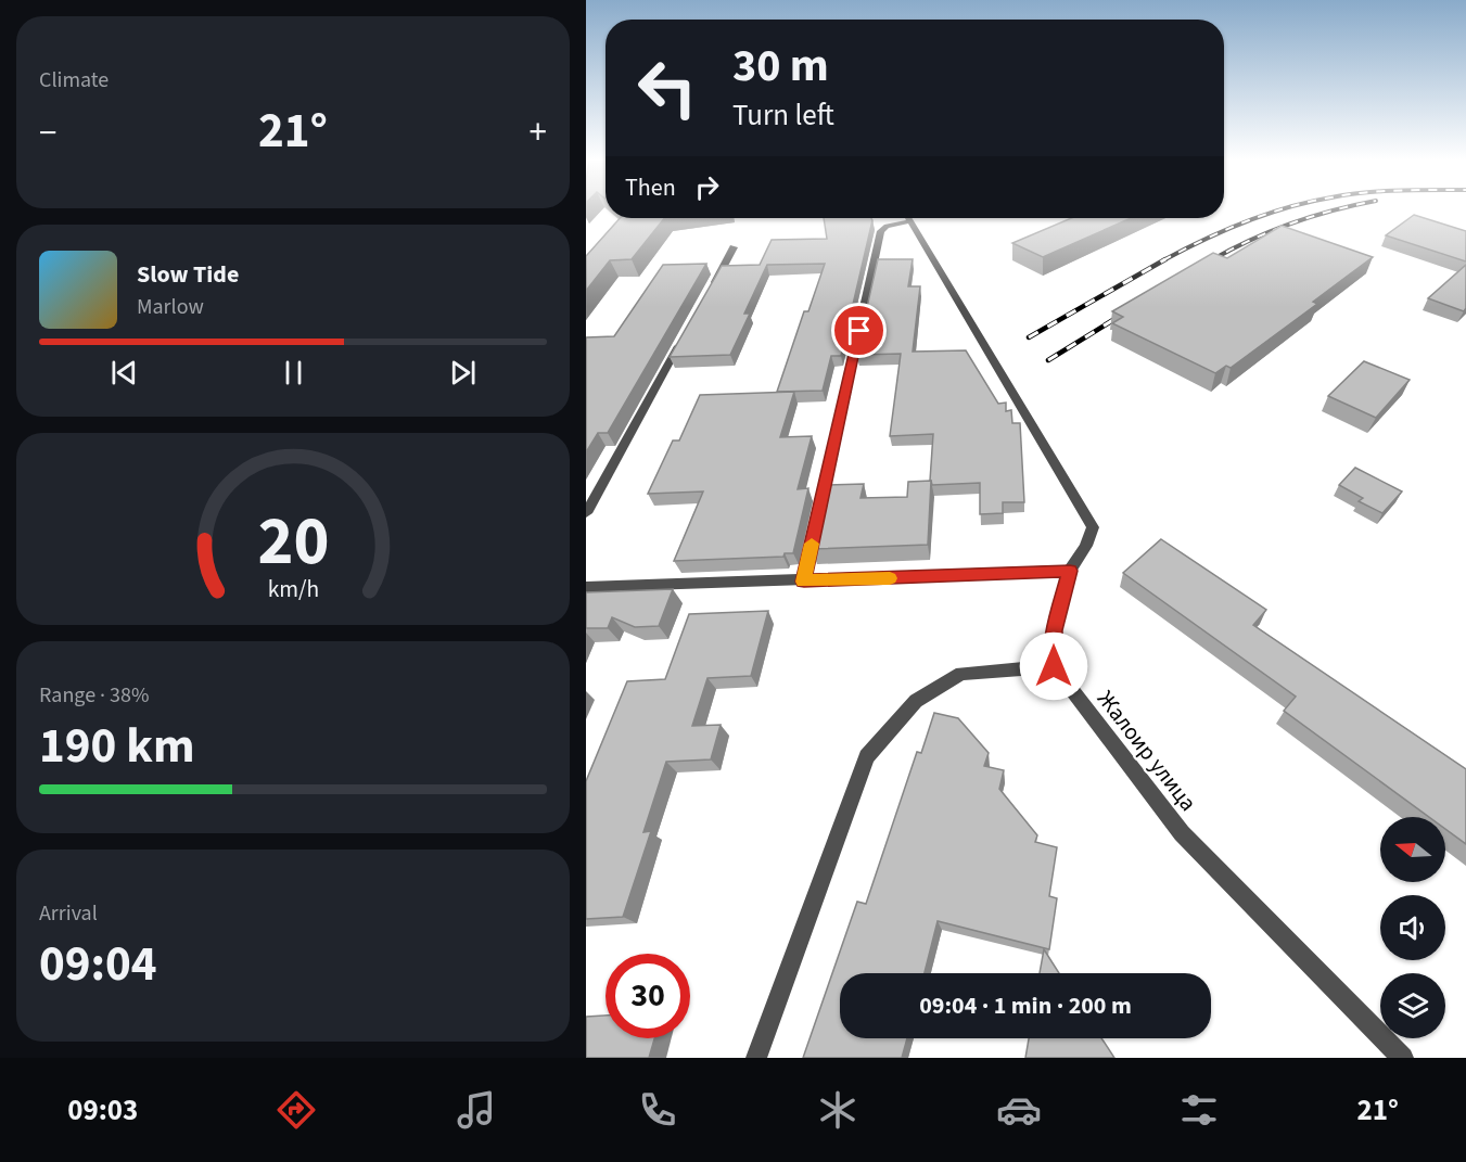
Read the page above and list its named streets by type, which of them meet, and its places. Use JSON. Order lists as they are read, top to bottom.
{
  "streets": {
    "street": ["Жалоир улица"]
  },
  "north": "left",
  "page": {
    "tile": [
      "Climate",
      ["Range · 38%", "190 km"],
      ["Arrival", "09:04"]
    ],
    "turn": ["30 m", "Turn left"],
    "heat": ["−", "21°", "+"],
    "then": "Then",
    "song": ["Slow Tide", "Marlow"],
    "limit": "30",
    "trip": "09:04 · 1 min · 200 m",
    "tabs": ["09:03", "21°"],
    "gauge": ["20", "km/h"]
  }
}
